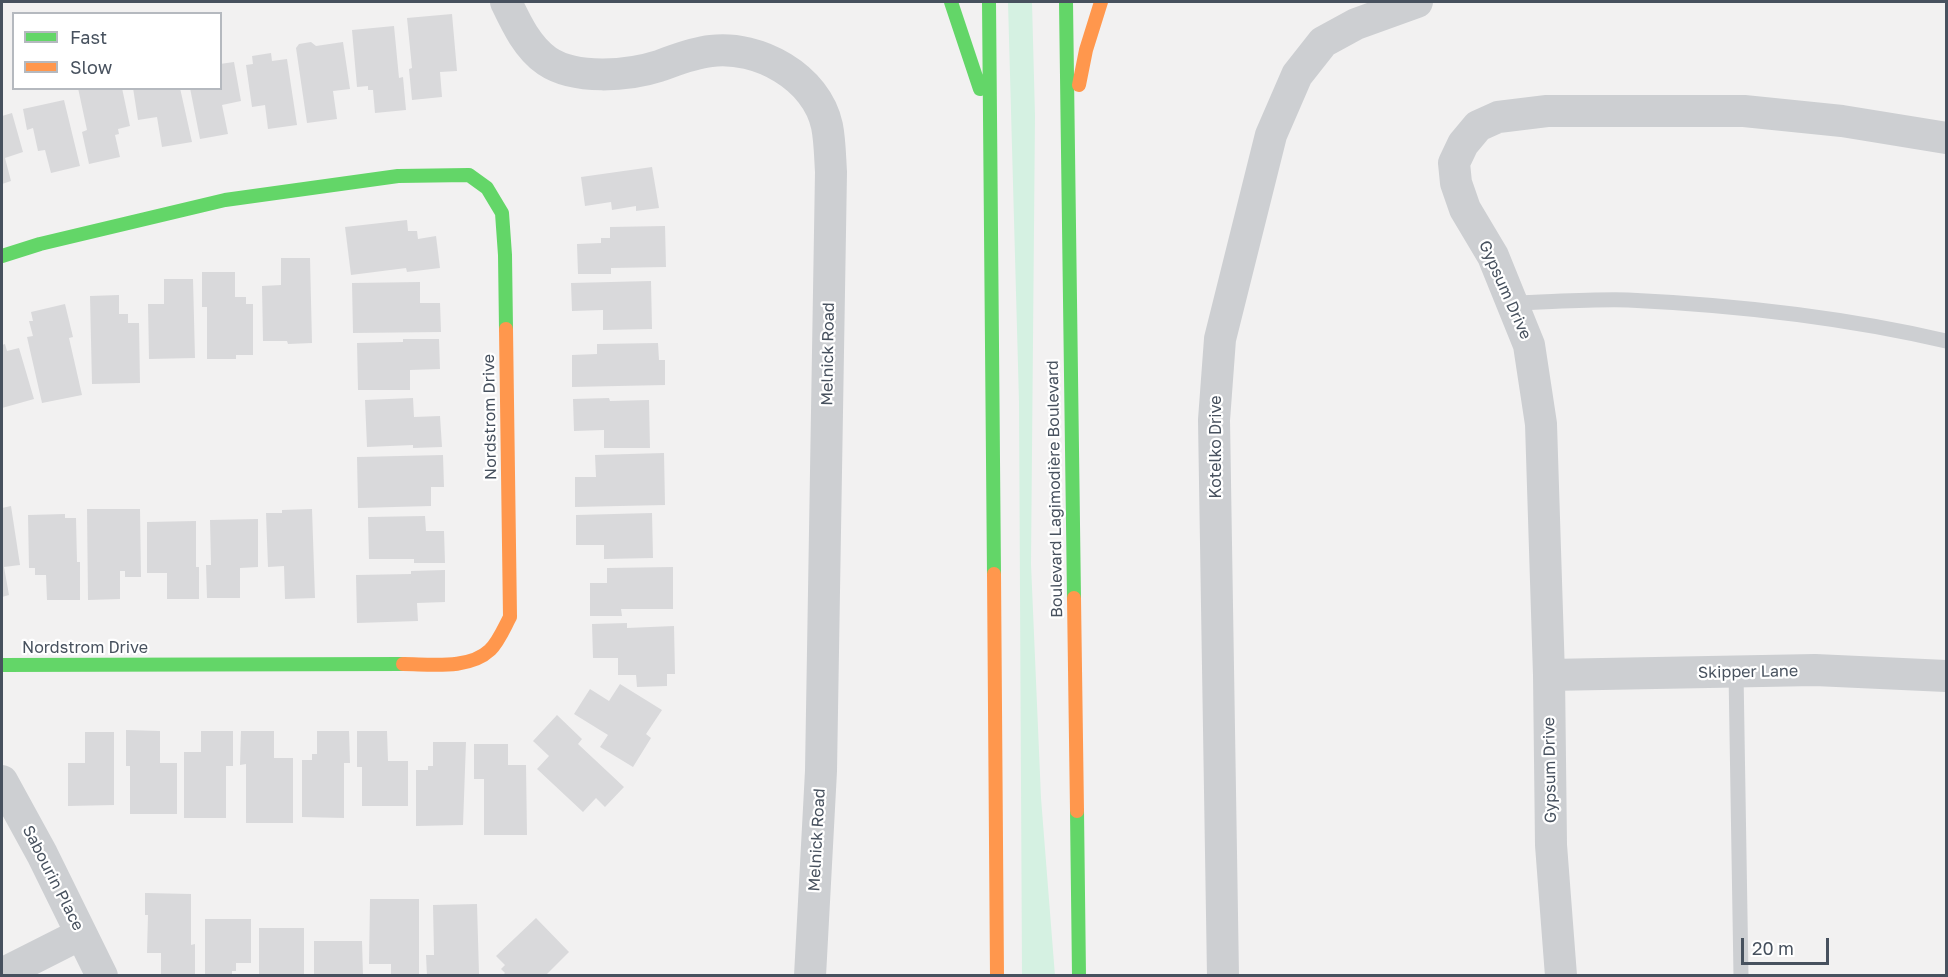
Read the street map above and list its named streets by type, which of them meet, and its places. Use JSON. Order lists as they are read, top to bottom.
{
  "streets": {
    "main road": ["Nordstrom Drive", "Boulevard Lagimodière Boulevard"],
    "street": [
      "Gypsum Drive",
      "Melnick Road",
      "Kotelko Drive",
      "Skipper Lane",
      "Sabourin Place"
    ]
  },
  "crossings": [
    ["Gypsum Drive", "Skipper Lane"]
  ],
  "legend": ["Fast", "Slow"],
  "scale_bar": "20 m"
}
